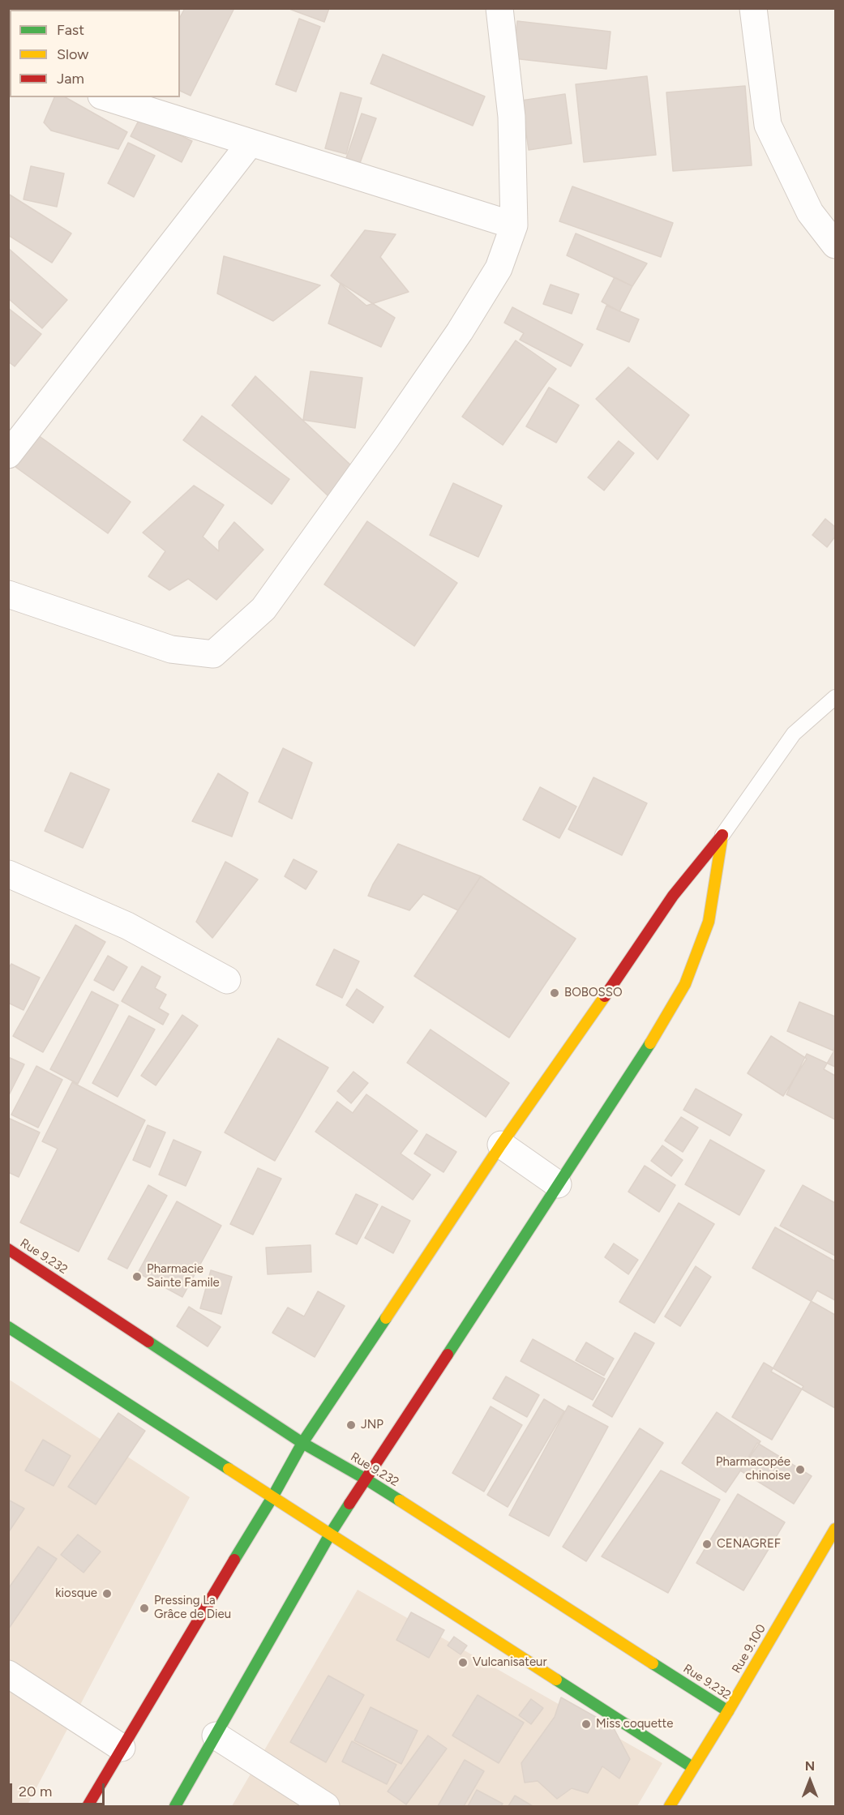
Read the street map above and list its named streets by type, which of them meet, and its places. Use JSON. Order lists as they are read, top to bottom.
{
  "streets": {
    "street": ["Rue 9.232", "Rue 9.100"]
  },
  "crossings": [
    ["Rue 9.232", "Rue 9.100"]
  ],
  "places": [
    "BOBOSSO",
    "Pharmacie Sainte Famile",
    "JNP",
    "Pharmacopée chinoise",
    "CENAGREF",
    "kiosque",
    "Pressing La Grâce de Dieu",
    "Vulcanisateur",
    "Miss coquette"
  ],
  "legend": ["Fast", "Slow", "Jam"],
  "scale_bar": "20 m",
  "north": "top"
}
